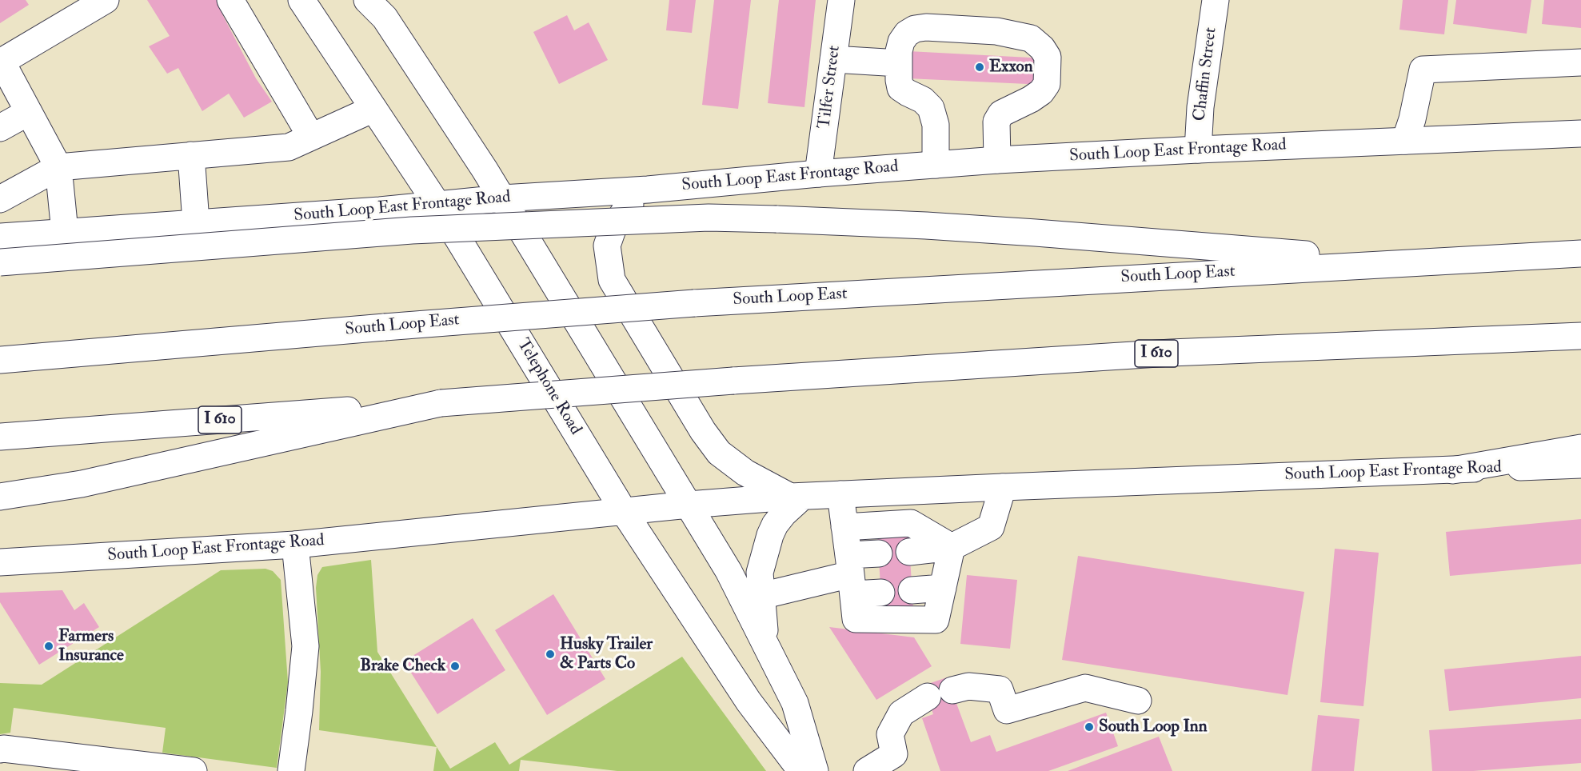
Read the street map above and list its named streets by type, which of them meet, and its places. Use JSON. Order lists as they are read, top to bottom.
{
  "streets": {
    "main road": [
      "Chaffin Street",
      "Tilfer Street",
      "South Loop East Frontage Road",
      "South Loop East",
      "I 610",
      "Telephone Road"
    ]
  },
  "crossings": [
    ["Chaffin Street", "South Loop East Frontage Road"],
    ["Tilfer Street", "South Loop East Frontage Road"],
    ["South Loop East Frontage Road", "Telephone Road"]
  ],
  "places": [
    "Exxon",
    "Farmers Insurance",
    "Husky Trailer & Parts Co",
    "Brake Check",
    "South Loop Inn"
  ]
}
